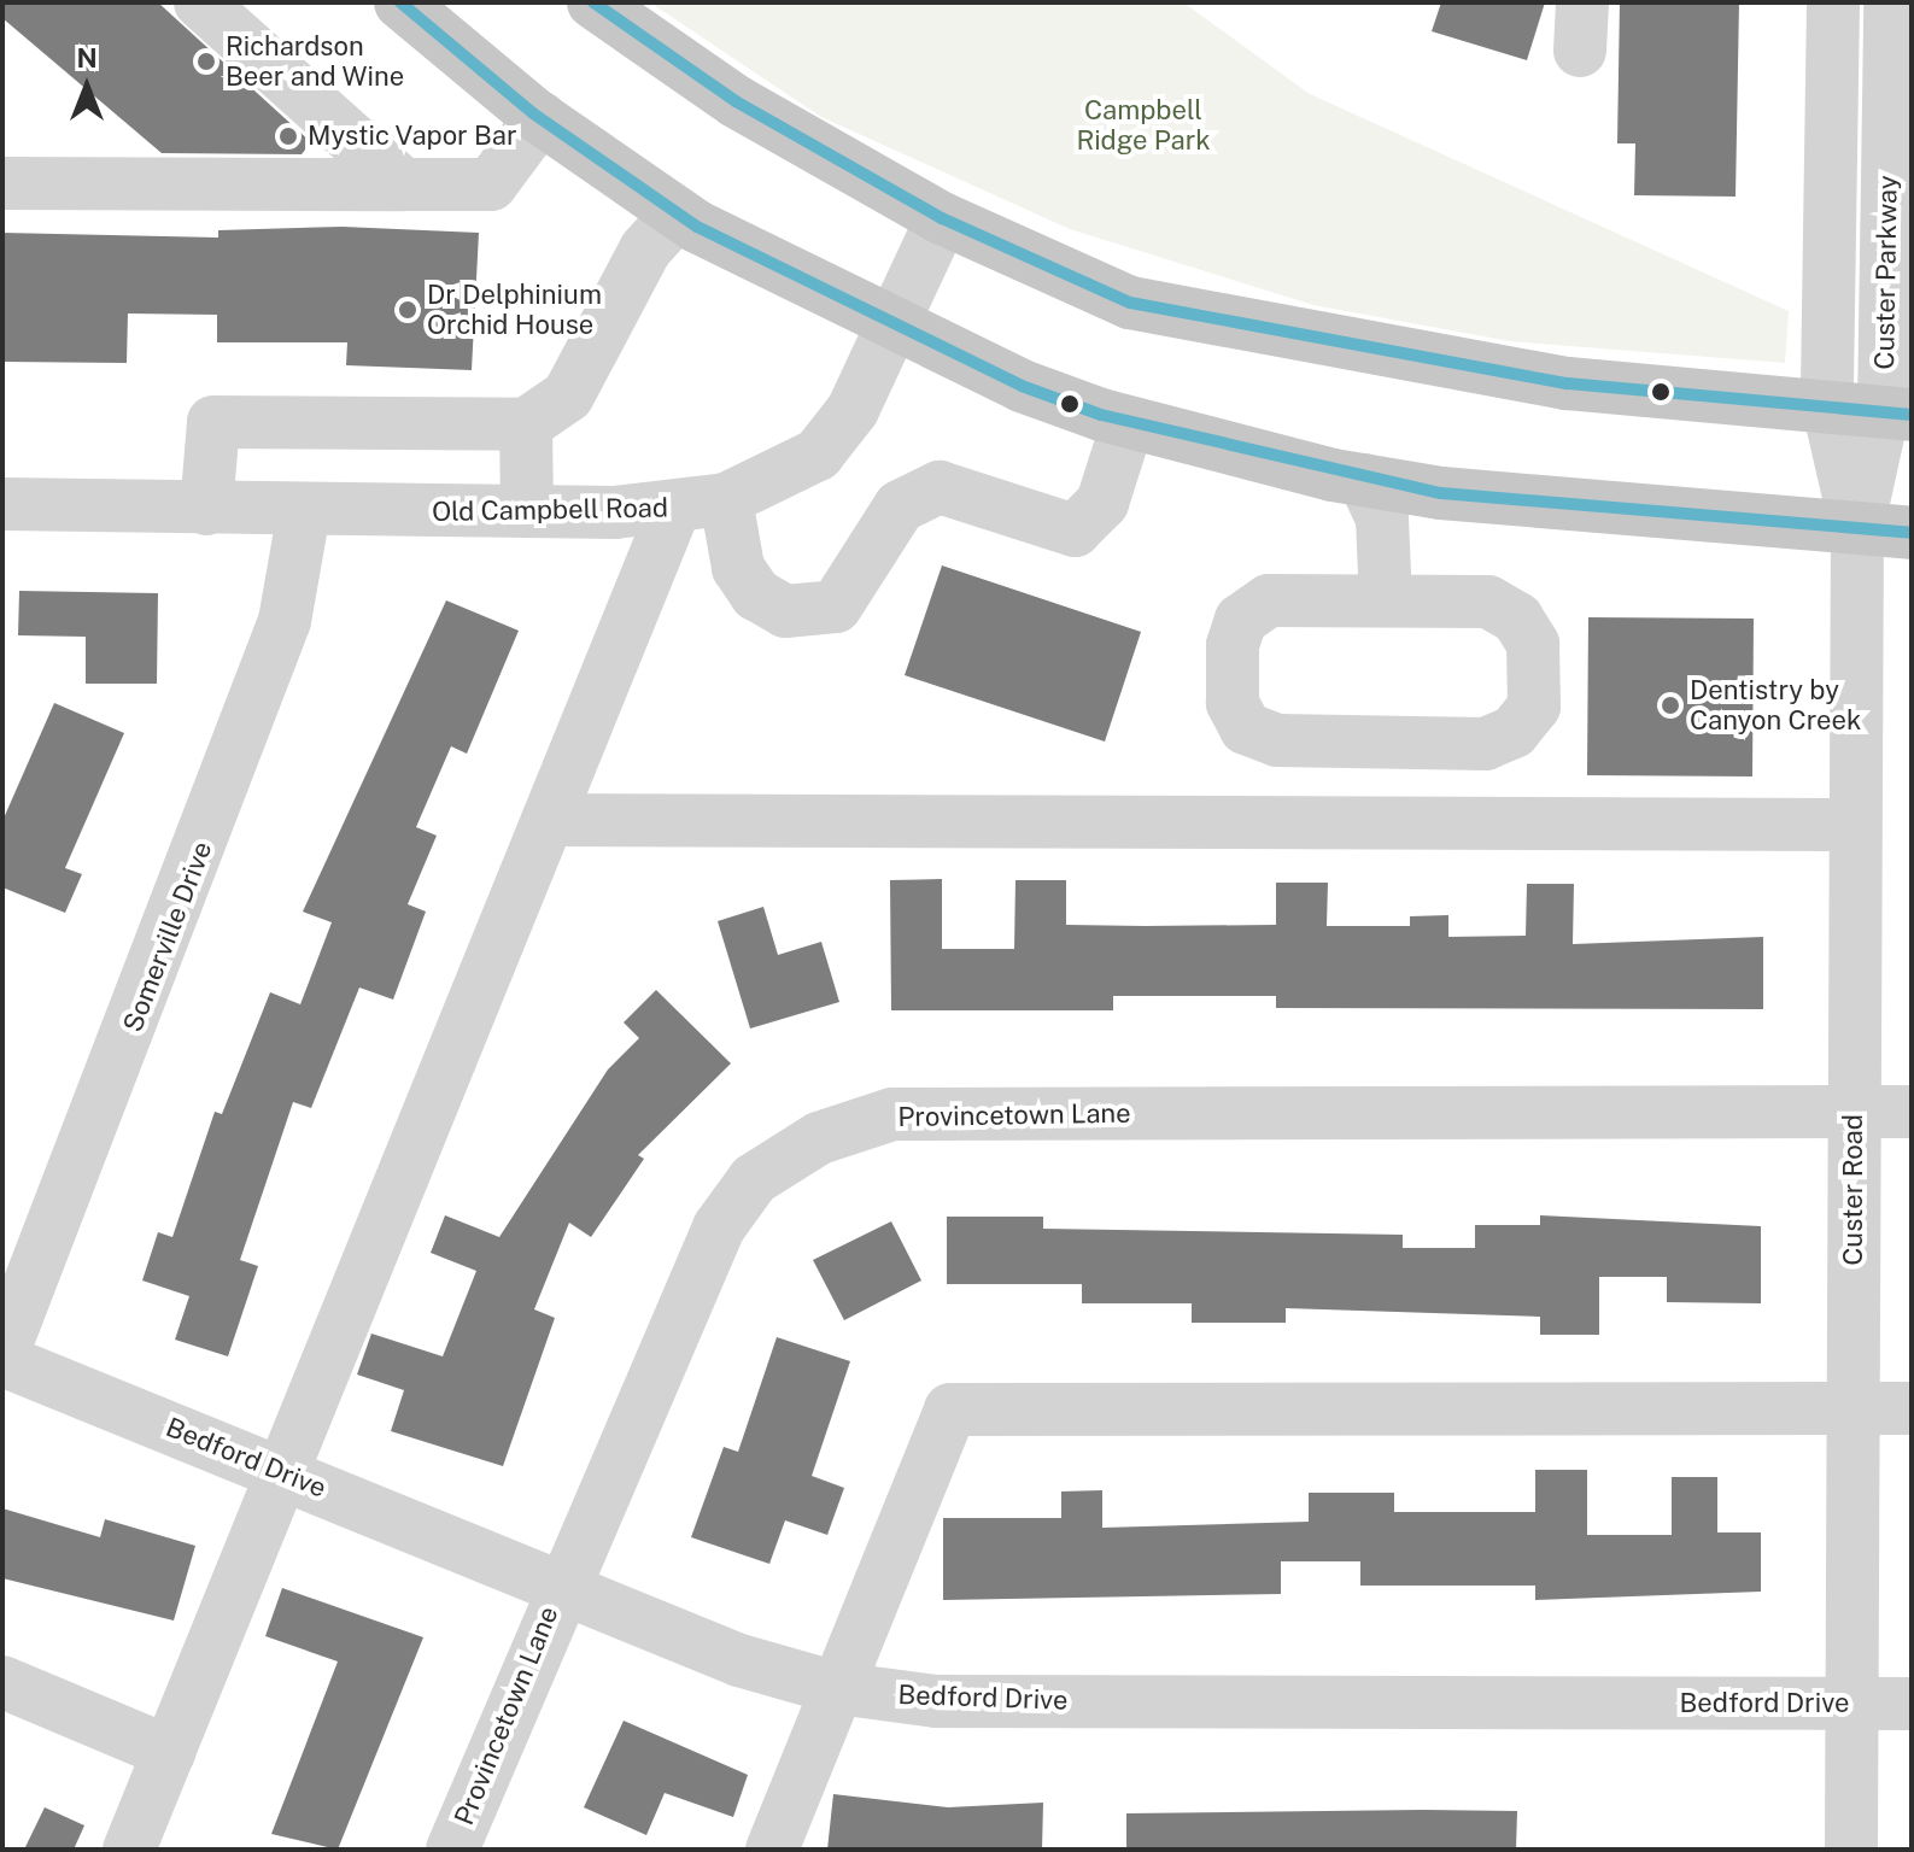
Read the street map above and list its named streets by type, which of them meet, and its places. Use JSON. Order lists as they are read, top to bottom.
{
  "streets": {
    "street": [
      "Custer Parkway",
      "Old Campbell Road",
      "Somerville Drive",
      "Provincetown Lane",
      "Custer Road",
      "Bedford Drive"
    ]
  },
  "crossings": [
    ["Custer Parkway", "Custer Road"],
    ["Old Campbell Road", "Somerville Drive"],
    ["Somerville Drive", "Bedford Drive"],
    ["Provincetown Lane", "Custer Road"],
    ["Provincetown Lane", "Bedford Drive"],
    ["Custer Road", "Bedford Drive"]
  ],
  "parks": ["Campbell Ridge Park"],
  "places": [
    "Richardson Beer and Wine",
    "Mystic Vapor Bar",
    "Dr Delphinium Orchid House",
    "Dentistry by Canyon Creek"
  ],
  "north": "top"
}
